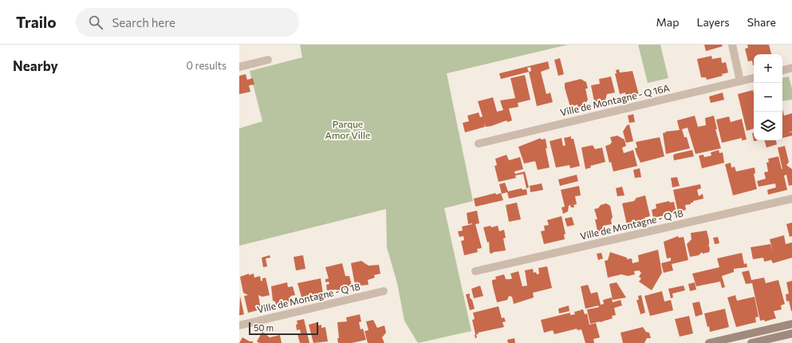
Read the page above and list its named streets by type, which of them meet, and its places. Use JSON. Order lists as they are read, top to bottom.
{
  "streets": {
    "street": ["Ville de Montagne - Q 16A", "Ville de Montagne - Q 18"]
  },
  "parks": ["Parque Amor Ville"],
  "scale_bar": "50 m",
  "page": {
    "header": "Trailo",
    "search": "Search here",
    "nav": ["Map", "Layers", "Share"],
    "heading": ["Nearby", "0 results"],
    "map_buttons": ["+", "−"],
    "scale": "50 m"
  }
}
